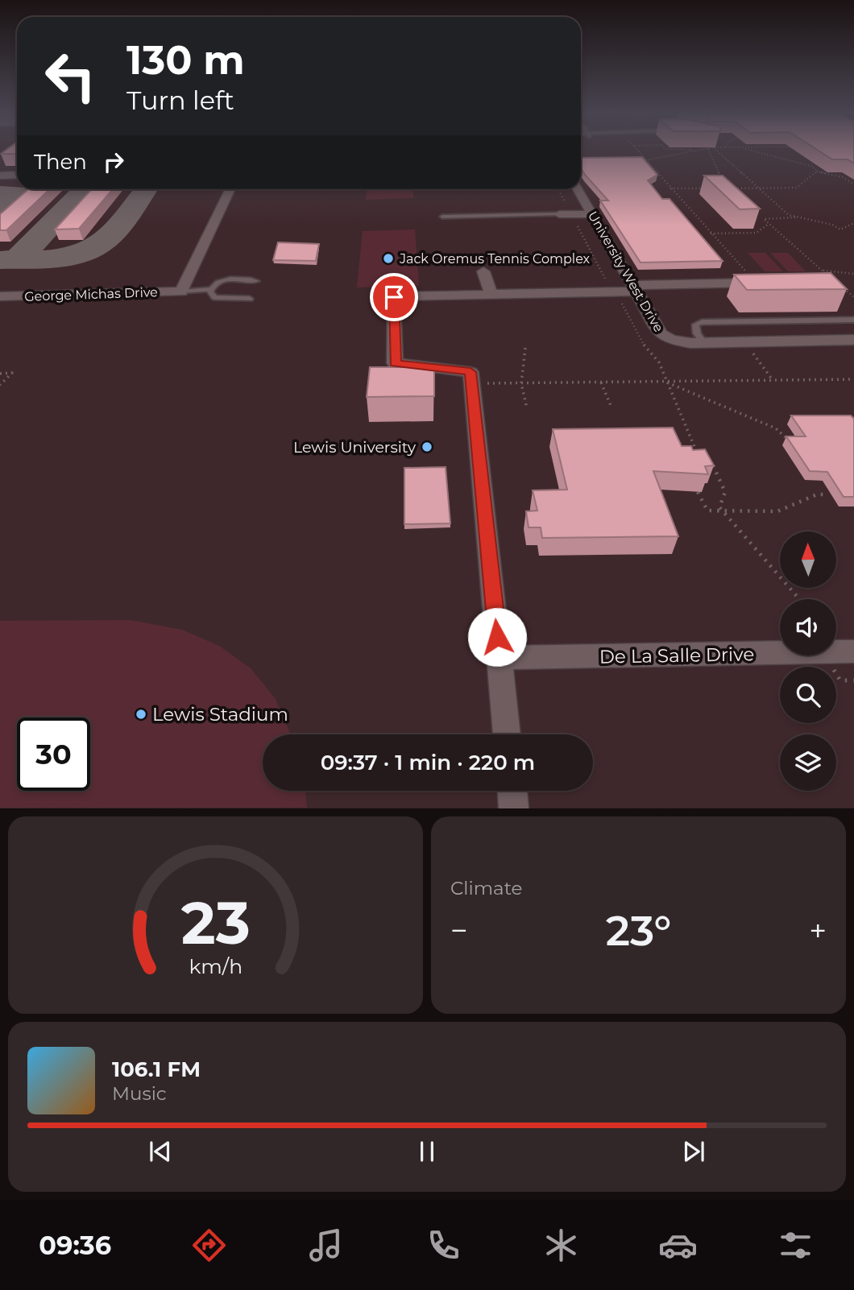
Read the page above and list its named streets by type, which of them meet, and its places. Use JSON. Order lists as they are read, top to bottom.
{
  "streets": {
    "street": ["University West Drive", "George Michas Drive", "De La Salle Drive"]
  },
  "places": ["Jack Oremus Tennis Complex", "Lewis University", "Lewis Stadium"],
  "north": "top",
  "page": {
    "turn": ["130 m", "Turn left"],
    "then": "Then",
    "limit": "30",
    "trip": "09:37 · 1 min · 220 m",
    "tile": "Climate",
    "heat": ["−", "23°", "+"],
    "song": ["106.1 FM", "Music"],
    "tabs": "09:36",
    "gauge": ["23", "km/h"]
  }
}
